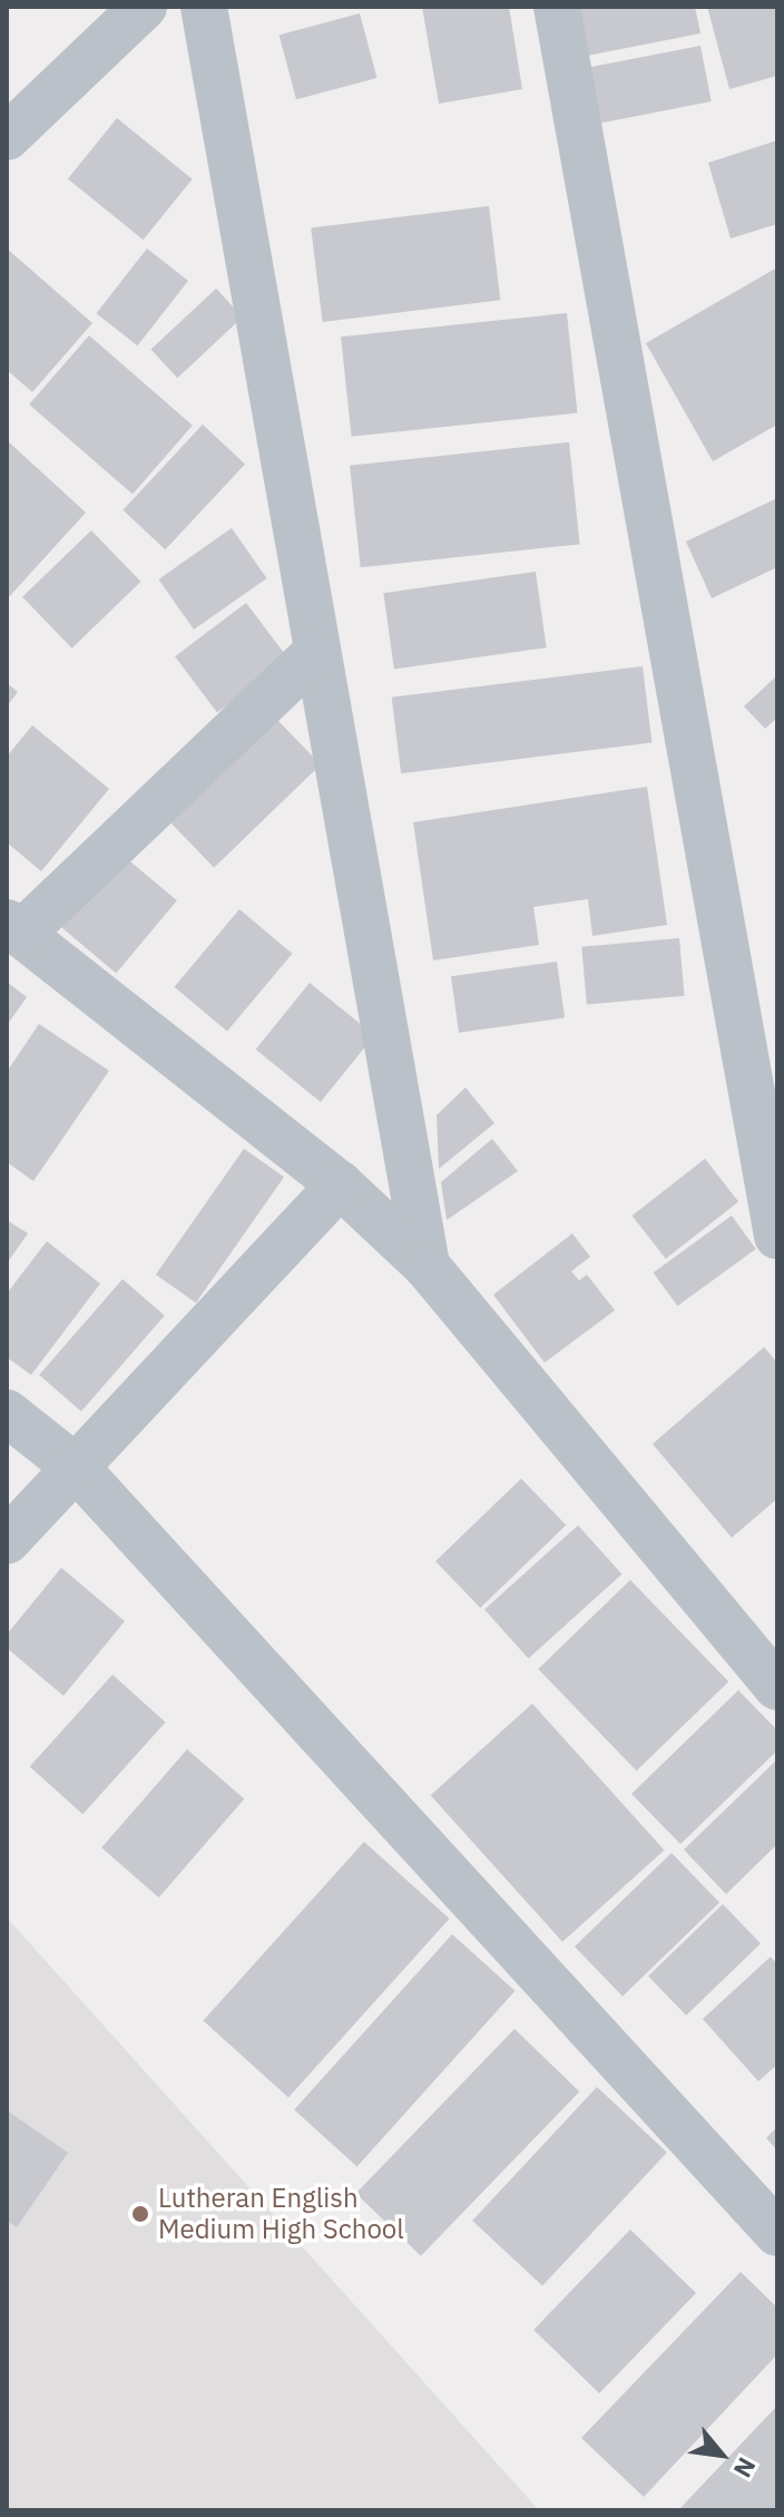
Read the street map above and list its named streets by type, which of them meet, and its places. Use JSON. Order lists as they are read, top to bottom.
{
  "places": ["Lutheran English Medium High School"],
  "north": "bottom right"
}
